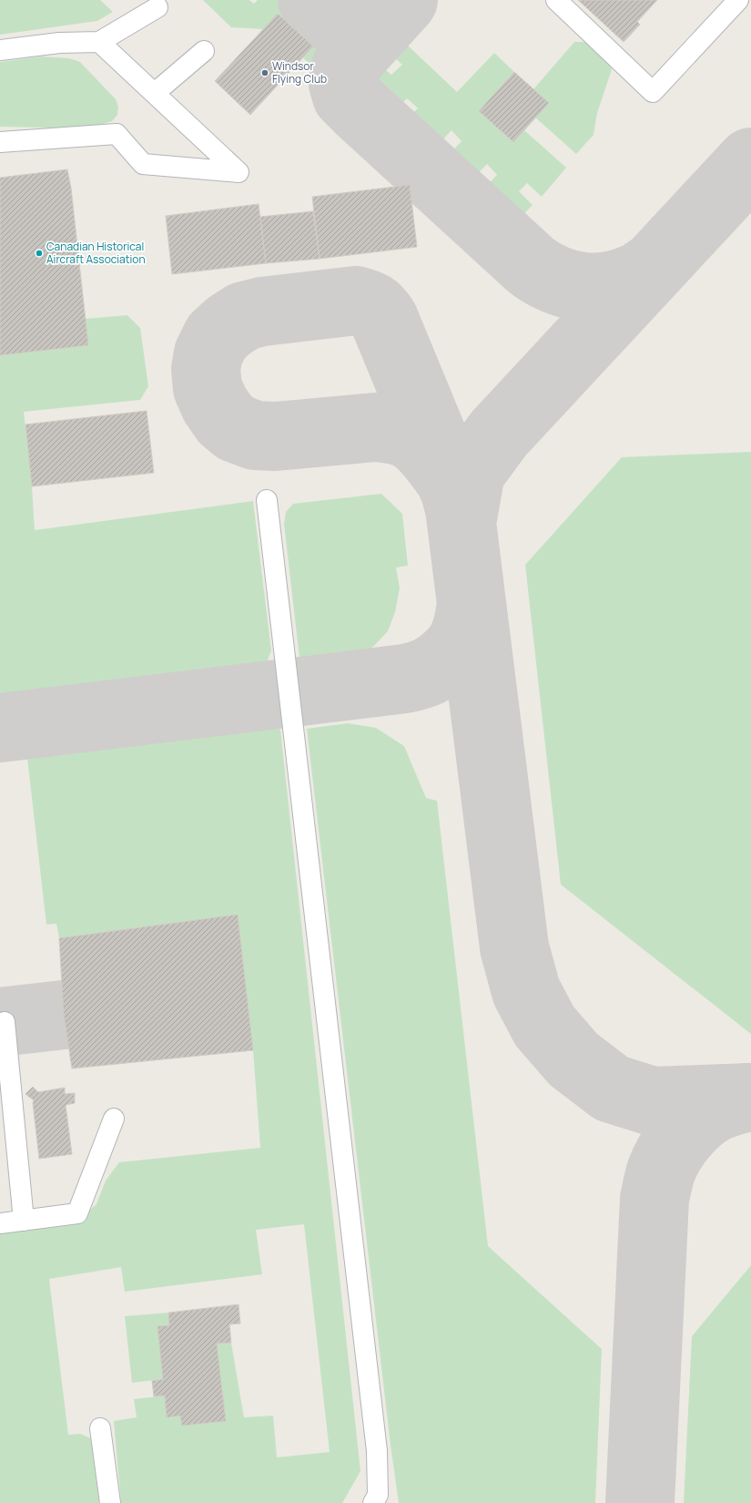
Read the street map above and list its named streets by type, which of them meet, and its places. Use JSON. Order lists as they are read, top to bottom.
{
  "places": ["Windsor Flying Club", "Canadian Historical Aircraft Association"]
}
